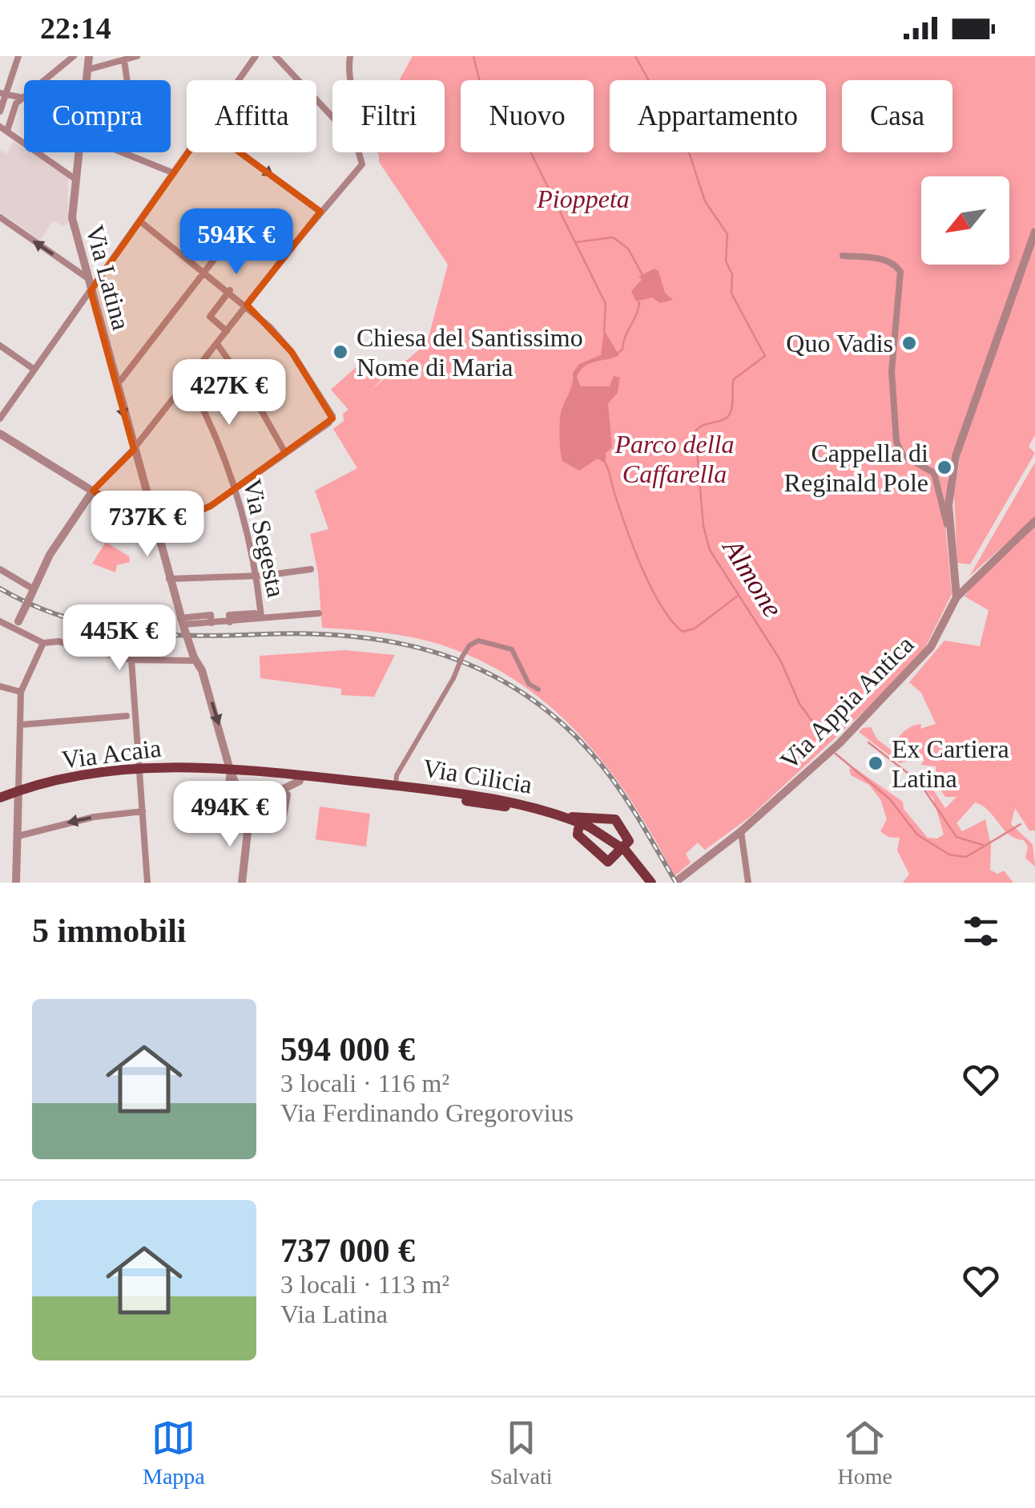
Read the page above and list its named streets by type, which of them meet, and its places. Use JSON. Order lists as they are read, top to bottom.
{
  "streets": {
    "main road": ["Via Acaia", "Via Cilicia"],
    "street": ["Via Latina", "Via Segesta", "Via Appia Antica"]
  },
  "crossings": [
    ["Via Acaia", "Via Cilicia"]
  ],
  "water": ["Almone"],
  "parks": ["Pioppeta", "Parco della Caffarella"],
  "places": [
    "Quo Vadis",
    "Chiesa del Santissimo Nome di Maria",
    "Cappella di Reginald Pole",
    "Ex Cartiera Latina"
  ],
  "north": "bottom left",
  "page": {
    "status": "22:14",
    "chip": [
      "Compra",
      "Affitta",
      "Filtri",
      "Nuovo",
      "Appartamento",
      "Casa"
    ],
    "price": [
      "594K €",
      "427K €",
      "737K €",
      "445K €",
      "494K €"
    ],
    "heading": "5 immobili",
    "list": [
      {
        "name": "594 000 €",
        "note": "3 locali · 116 m² · Via Ferdinando Gregorovius"
      },
      {
        "name": "737 000 €",
        "note": "3 locali · 113 m² · Via Latina"
      }
    ],
    "tabs": ["Mappa", "Salvati", "Home"]
  }
}
